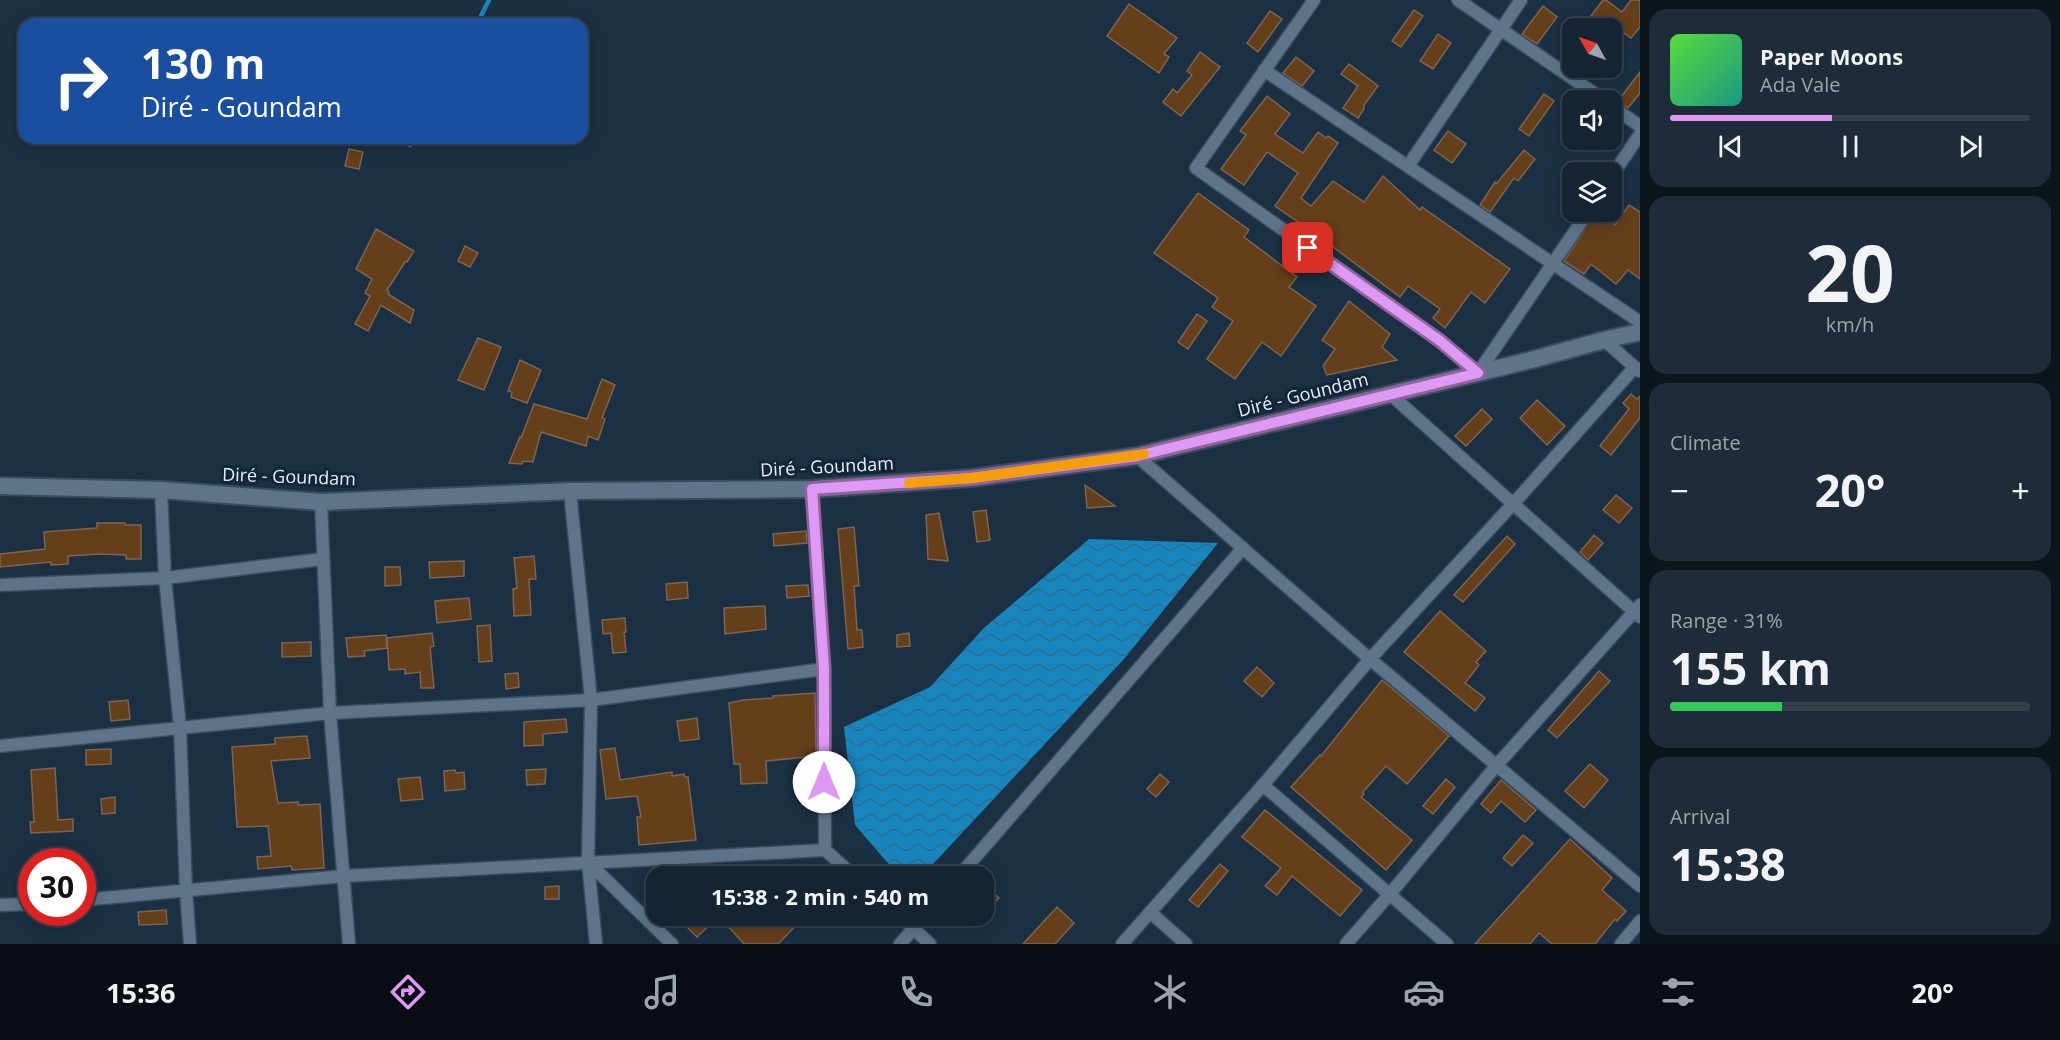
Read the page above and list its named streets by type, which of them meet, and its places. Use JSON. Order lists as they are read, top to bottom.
{
  "streets": {
    "main road": ["Diré - Goundam"]
  },
  "north": "top left",
  "page": {
    "turn": ["130 m", "Diré - Goundam"],
    "song": ["Paper Moons", "Ada Vale"],
    "tile": [
      ["20", "km/h"],
      "Climate",
      ["Range · 31%", "155 km"],
      ["Arrival", "15:38"]
    ],
    "heat": ["−", "20°", "+"],
    "limit": "30",
    "trip": "15:38 · 2 min · 540 m",
    "tabs": ["15:36", "20°"]
  }
}
